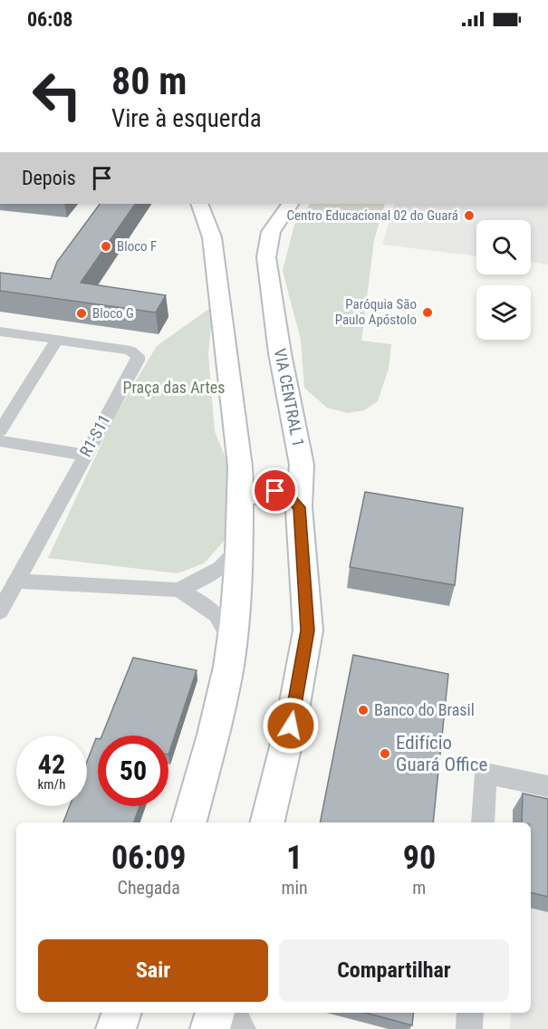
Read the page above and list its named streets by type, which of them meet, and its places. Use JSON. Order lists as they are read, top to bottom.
{
  "streets": {
    "main road": ["VIA CENTRAL 1"],
    "street": ["R1-S11"]
  },
  "parks": ["Praça das Artes"],
  "places": [
    "Centro Educacional 02 do Guará",
    "Bloco F",
    "Paróquia São Paulo Apóstolo",
    "Bloco G",
    "Banco do Brasil",
    "Edifício Guará Office"
  ],
  "page": {
    "status": "06:08",
    "turn": ["80 m", "Vire à esquerda"],
    "then": "Depois",
    "speed": "42 km/h",
    "limit": "50",
    "eta": [
      "06:09",
      "Chegada",
      "1",
      "min",
      "90",
      "m"
    ],
    "buttons": ["Sair", "Compartilhar"]
  }
}
